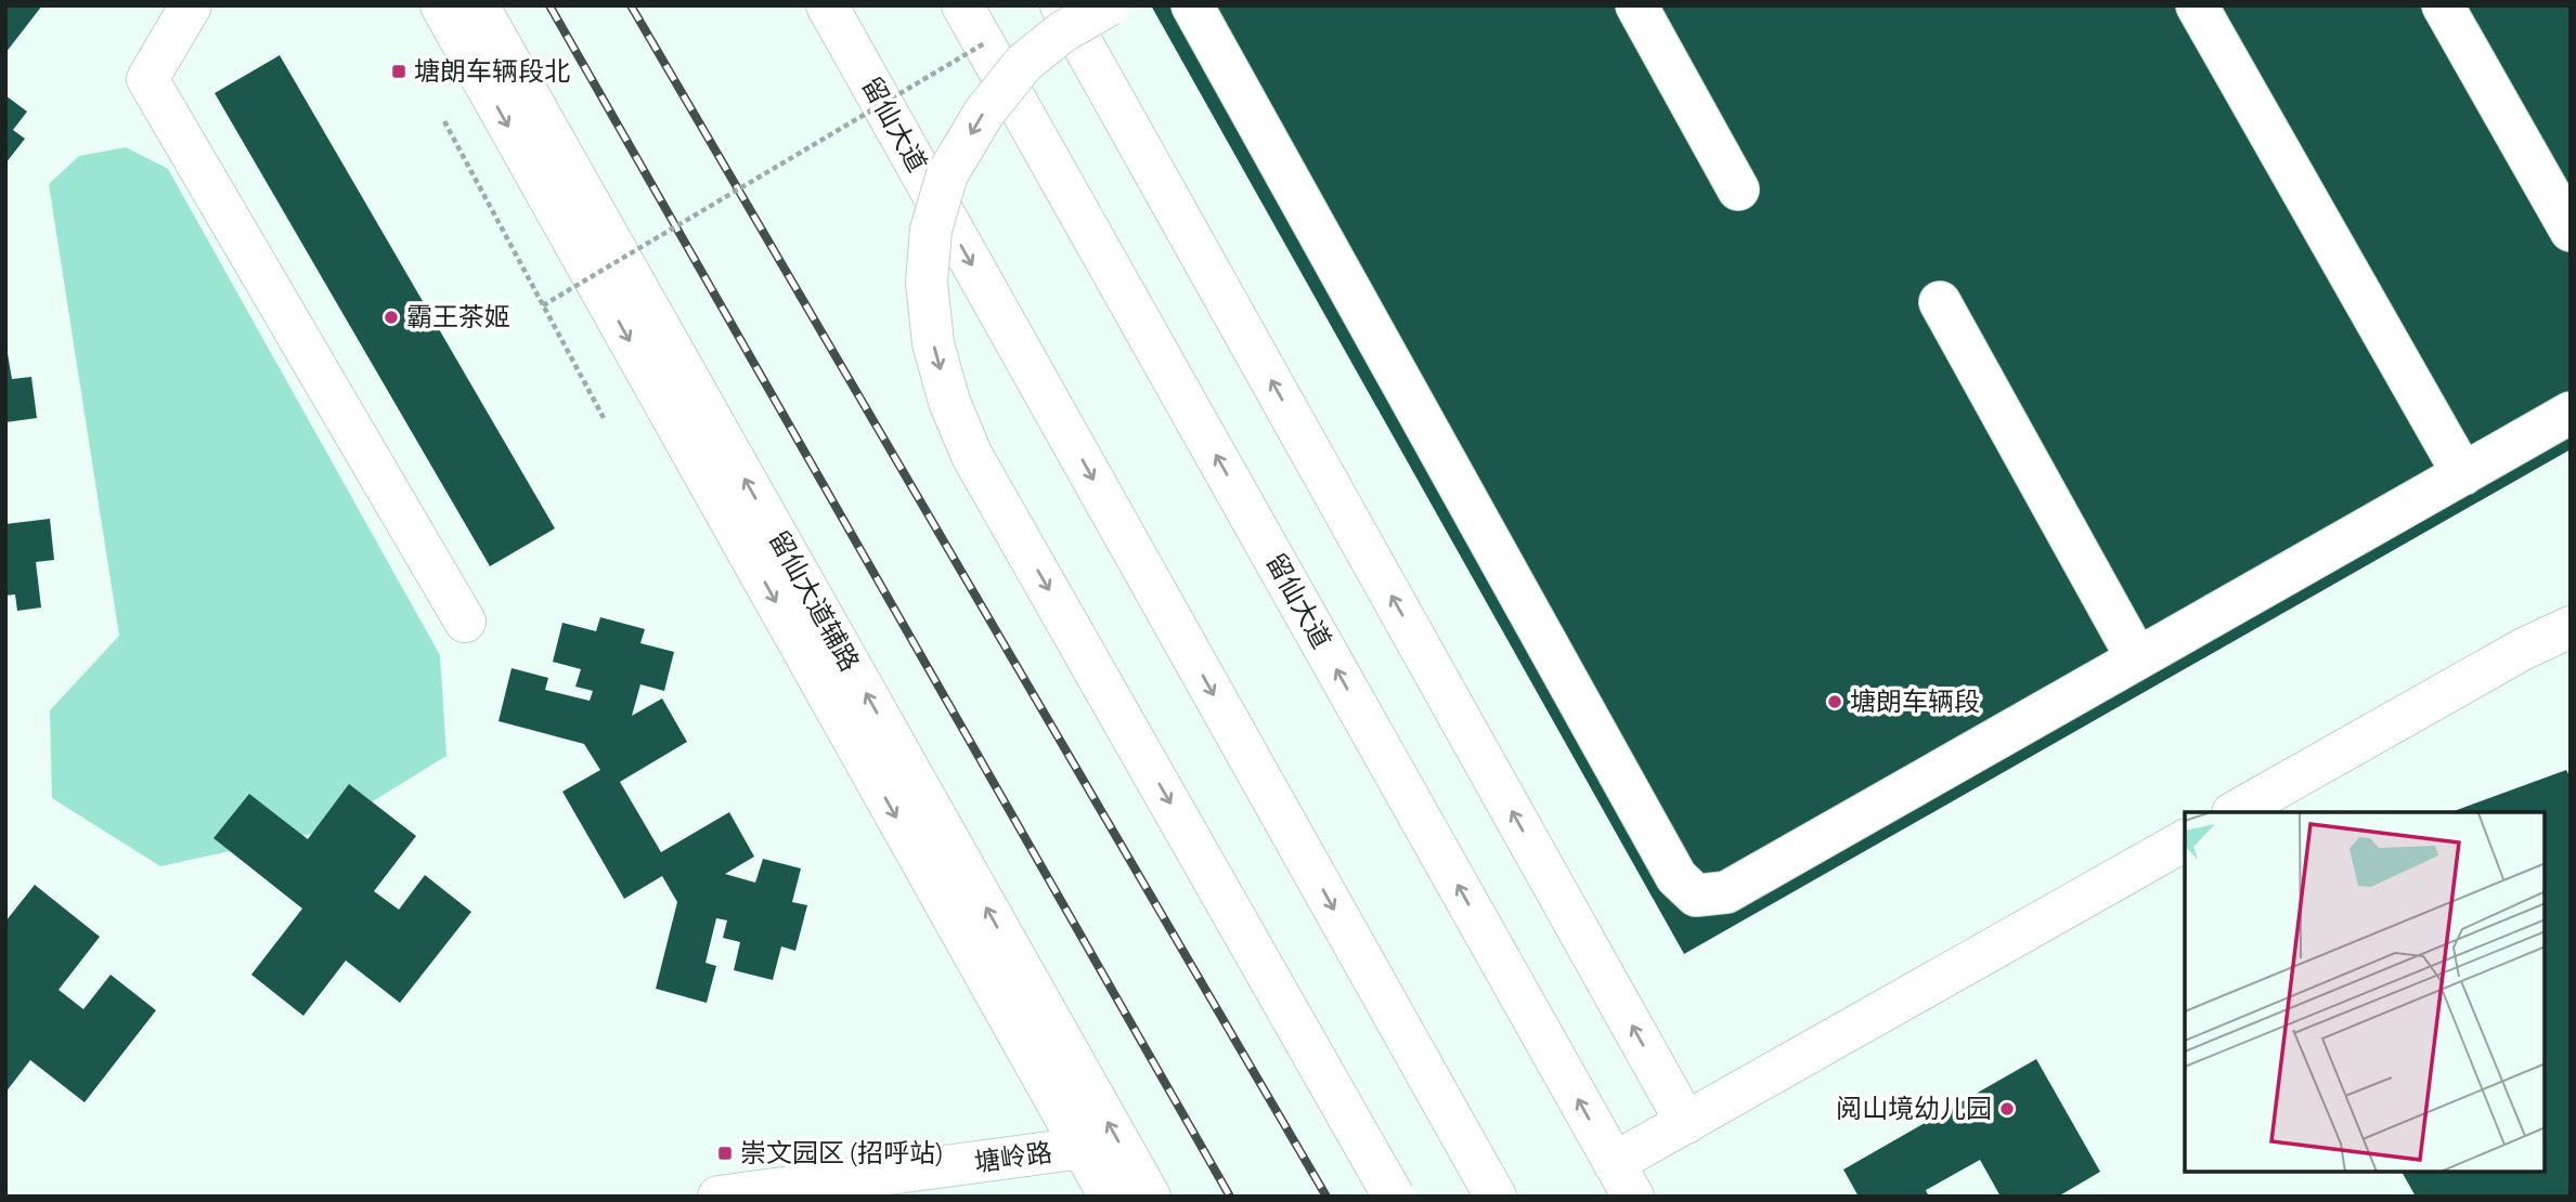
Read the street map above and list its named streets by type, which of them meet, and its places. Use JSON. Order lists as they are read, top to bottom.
{
  "streets": {
    "main road": ["留仙大道", "留仙大道辅路", "塘岭路"]
  },
  "crossings": [
    ["留仙大道辅路", "塘岭路"]
  ],
  "places": {
    "transit": ["塘朗车辆段北", "崇文园区 (招呼站)"],
    "other": ["霸王茶姬", "塘朗车辆段", "阅山境幼儿园"]
  }
}
